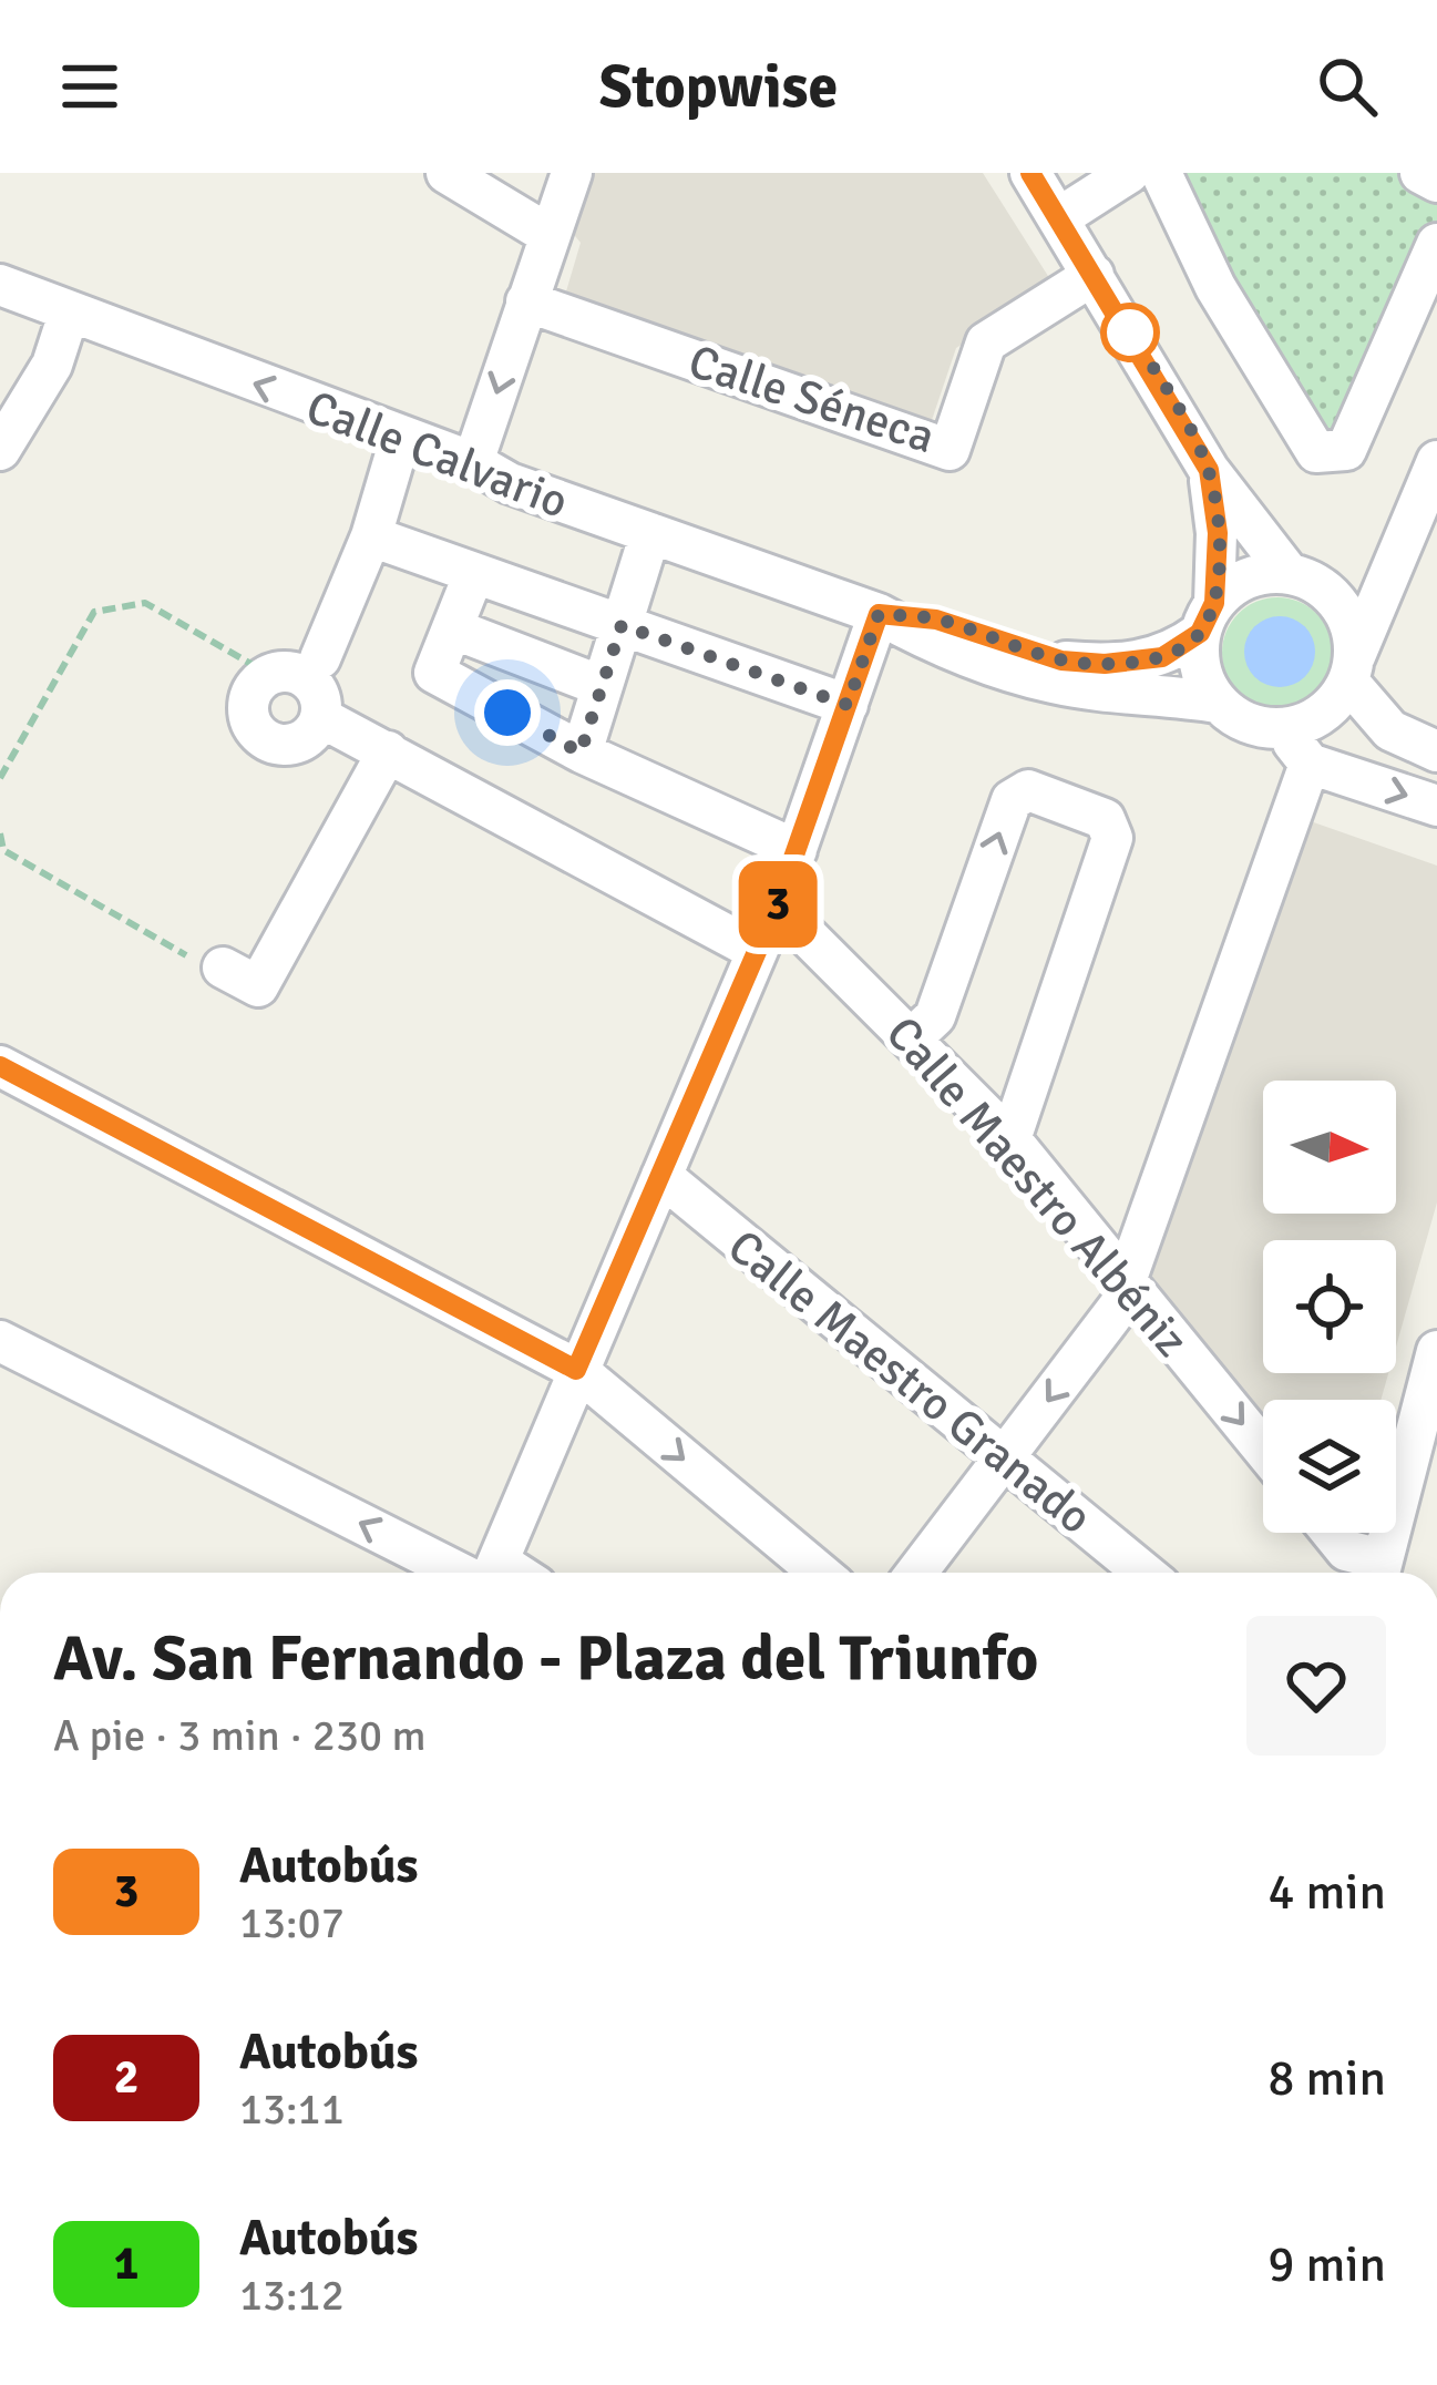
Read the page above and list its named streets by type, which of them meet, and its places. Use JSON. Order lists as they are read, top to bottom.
{
  "streets": {
    "street": [
      "Calle Séneca",
      "Calle Calvario",
      "Calle Maestro Albéniz",
      "Calle Maestro Granado"
    ]
  },
  "lines": ["bus line 3"],
  "north": "right",
  "page": {
    "header": "Stopwise",
    "on_map": "3",
    "heading": ["Av. San Fernando - Plaza del Triunfo", "A pie · 3 min · 230 m"],
    "list": [
      {
        "mark": "3",
        "name": "Autobús",
        "note": "13:07",
        "value": "4 min"
      },
      {
        "mark": "2",
        "name": "Autobús",
        "note": "13:11",
        "value": "8 min"
      },
      {
        "mark": "1",
        "name": "Autobús",
        "note": "13:12",
        "value": "9 min"
      }
    ]
  }
}
